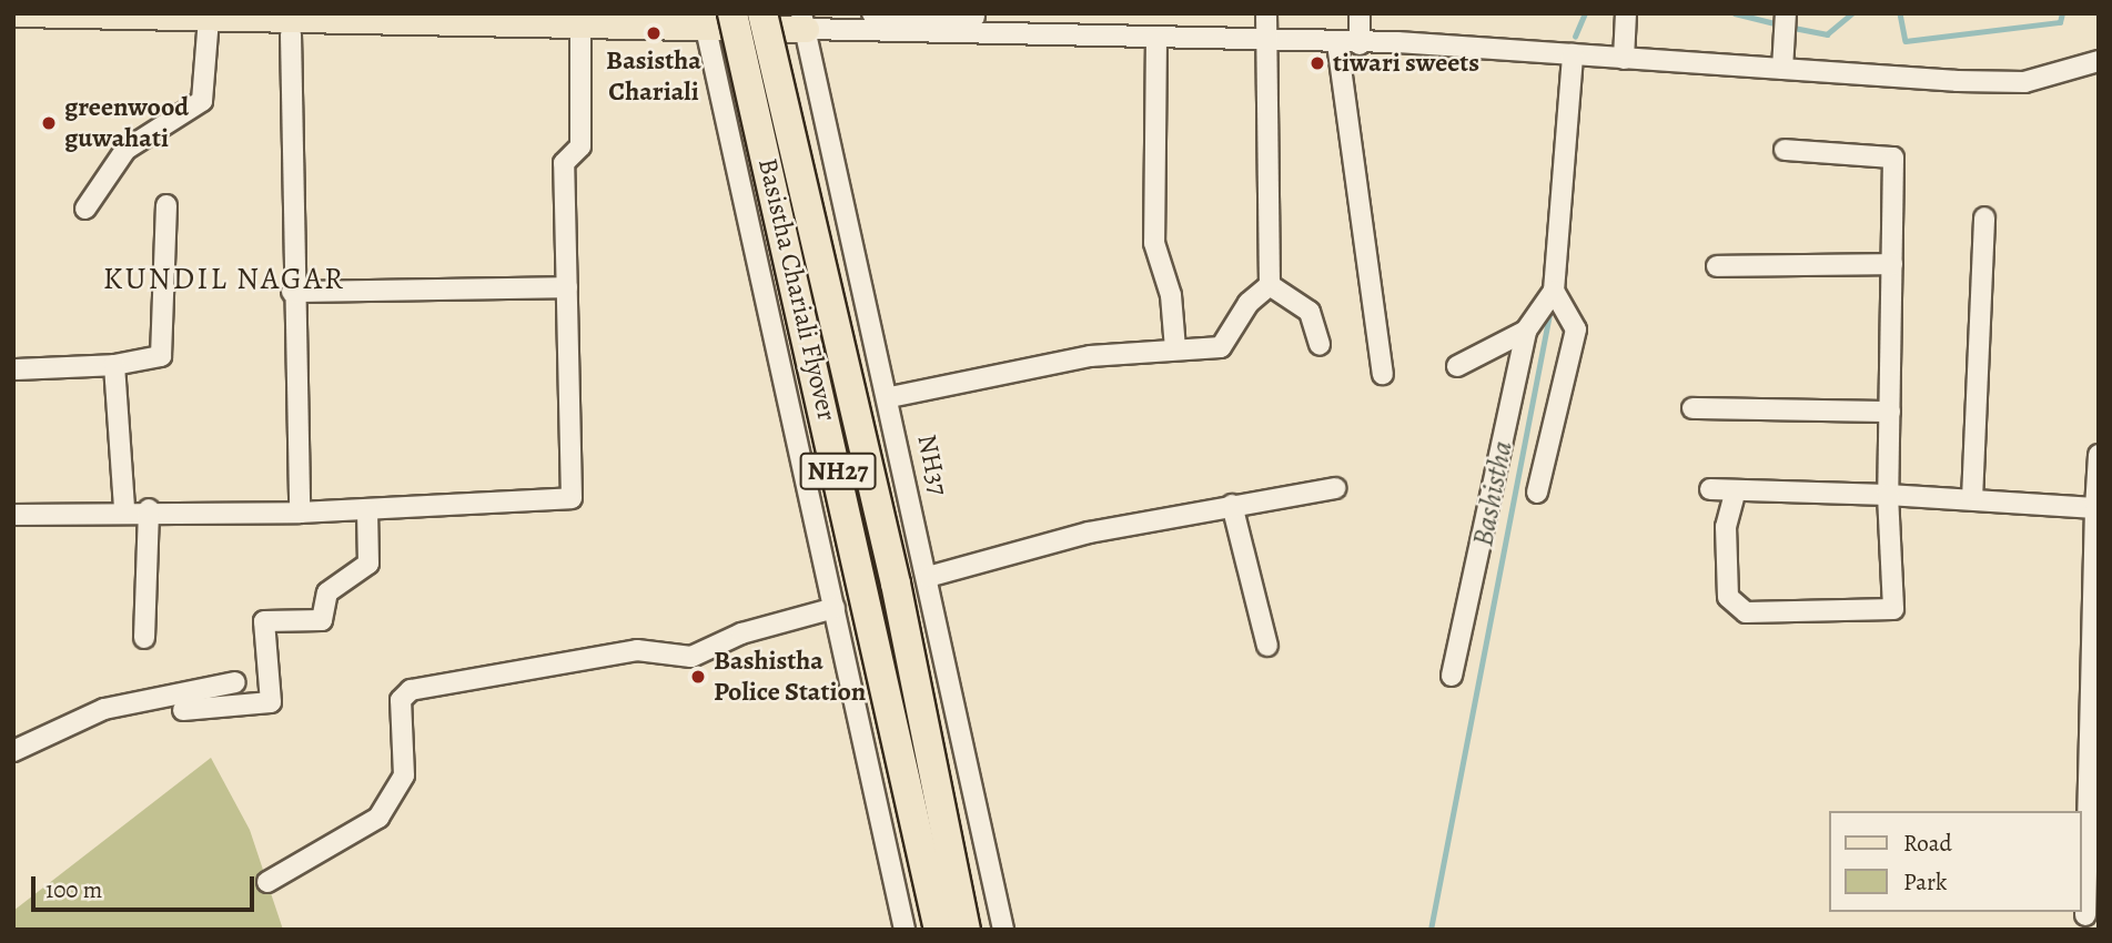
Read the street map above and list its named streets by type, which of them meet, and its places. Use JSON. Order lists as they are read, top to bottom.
{
  "streets": {
    "highway": ["Basistha Chariali Flyover", "NH27"],
    "street": ["NH37"]
  },
  "districts": ["KUNDIL NAGAR"],
  "water": ["Bashistha"],
  "places": [
    "Basistha Chariali",
    "tiwari sweets",
    "greenwood guwahati",
    "Bashistha Police Station"
  ],
  "legend": ["Road", "Park"],
  "scale_bar": "100 m"
}
